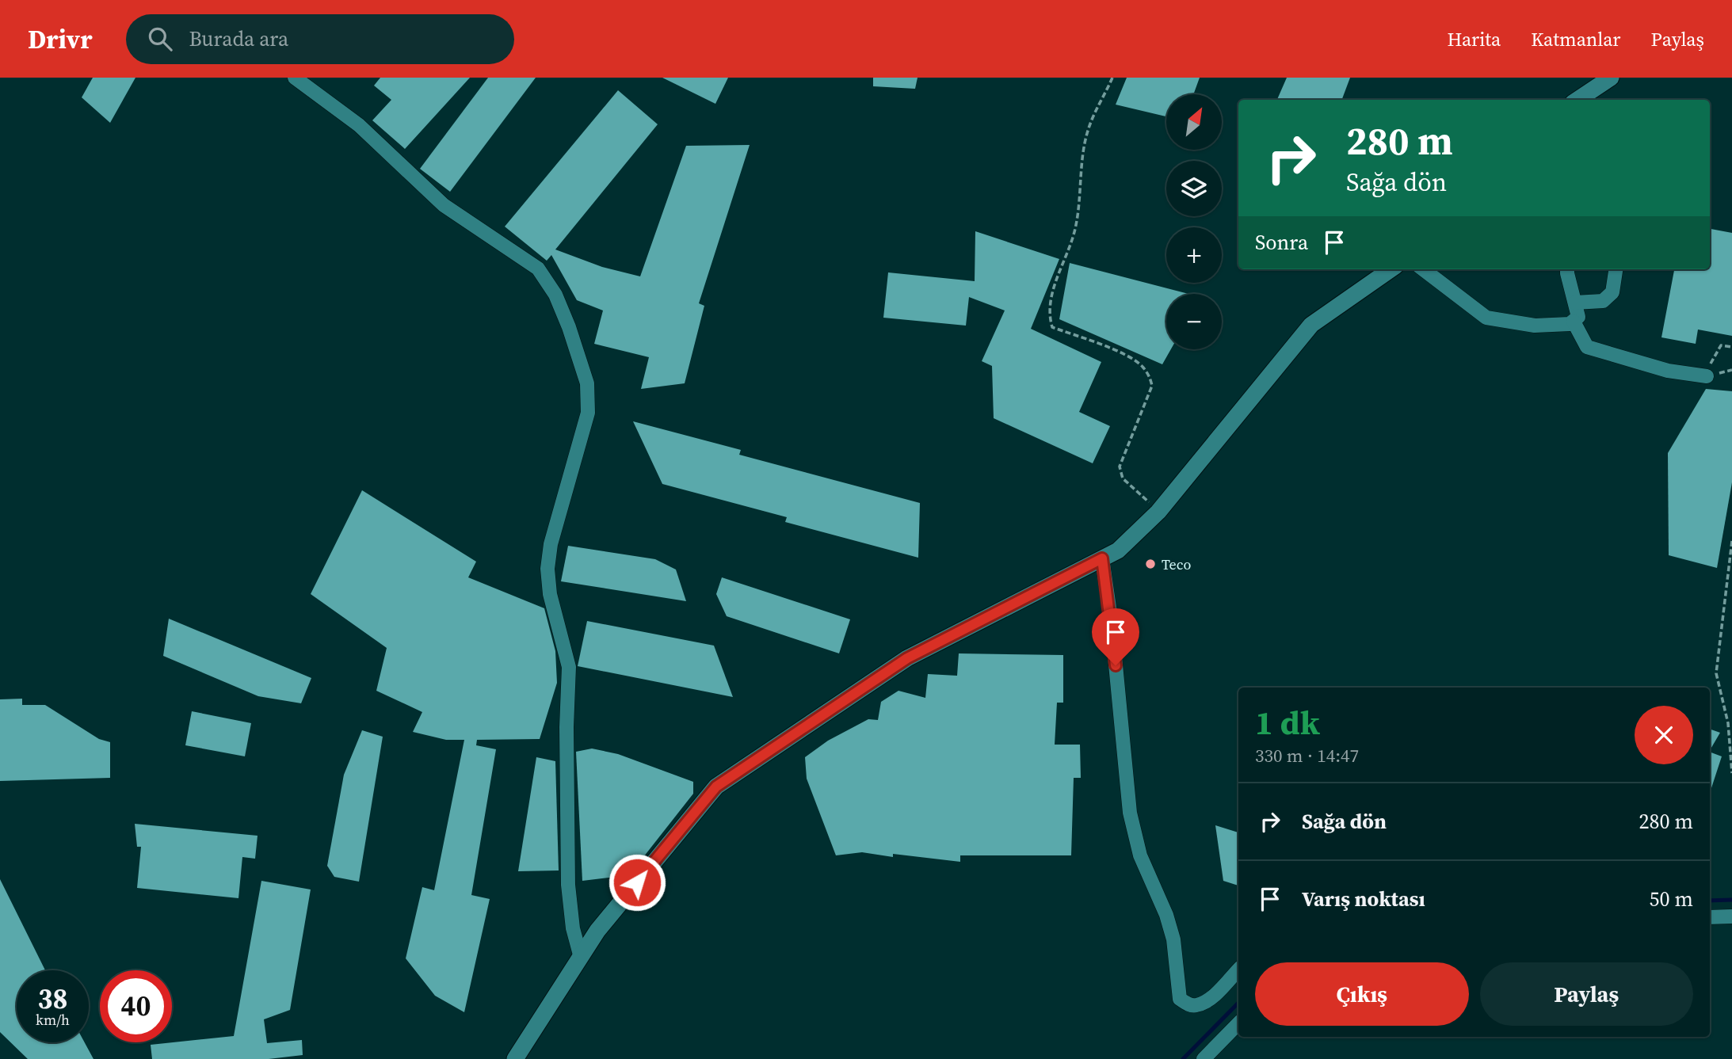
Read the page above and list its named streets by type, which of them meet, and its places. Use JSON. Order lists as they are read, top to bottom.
{
  "places": ["Teco"],
  "north": "top right",
  "page": {
    "header": "Drivr",
    "search": "Burada ara",
    "nav": ["Harita", "Katmanlar", "Paylaş"],
    "map_buttons": ["+", "−"],
    "turn": ["280 m", "Sağa dön"],
    "then": "Sonra",
    "heading": ["1 dk", "330 m · 14:47"],
    "list": [
      {
        "name": "Sağa dön",
        "value": "280 m"
      },
      {
        "name": "Varış noktası",
        "value": "50 m"
      }
    ],
    "buttons": ["Çıkış", "Paylaş"],
    "speed": "38 km/h",
    "limit": "40"
  }
}
